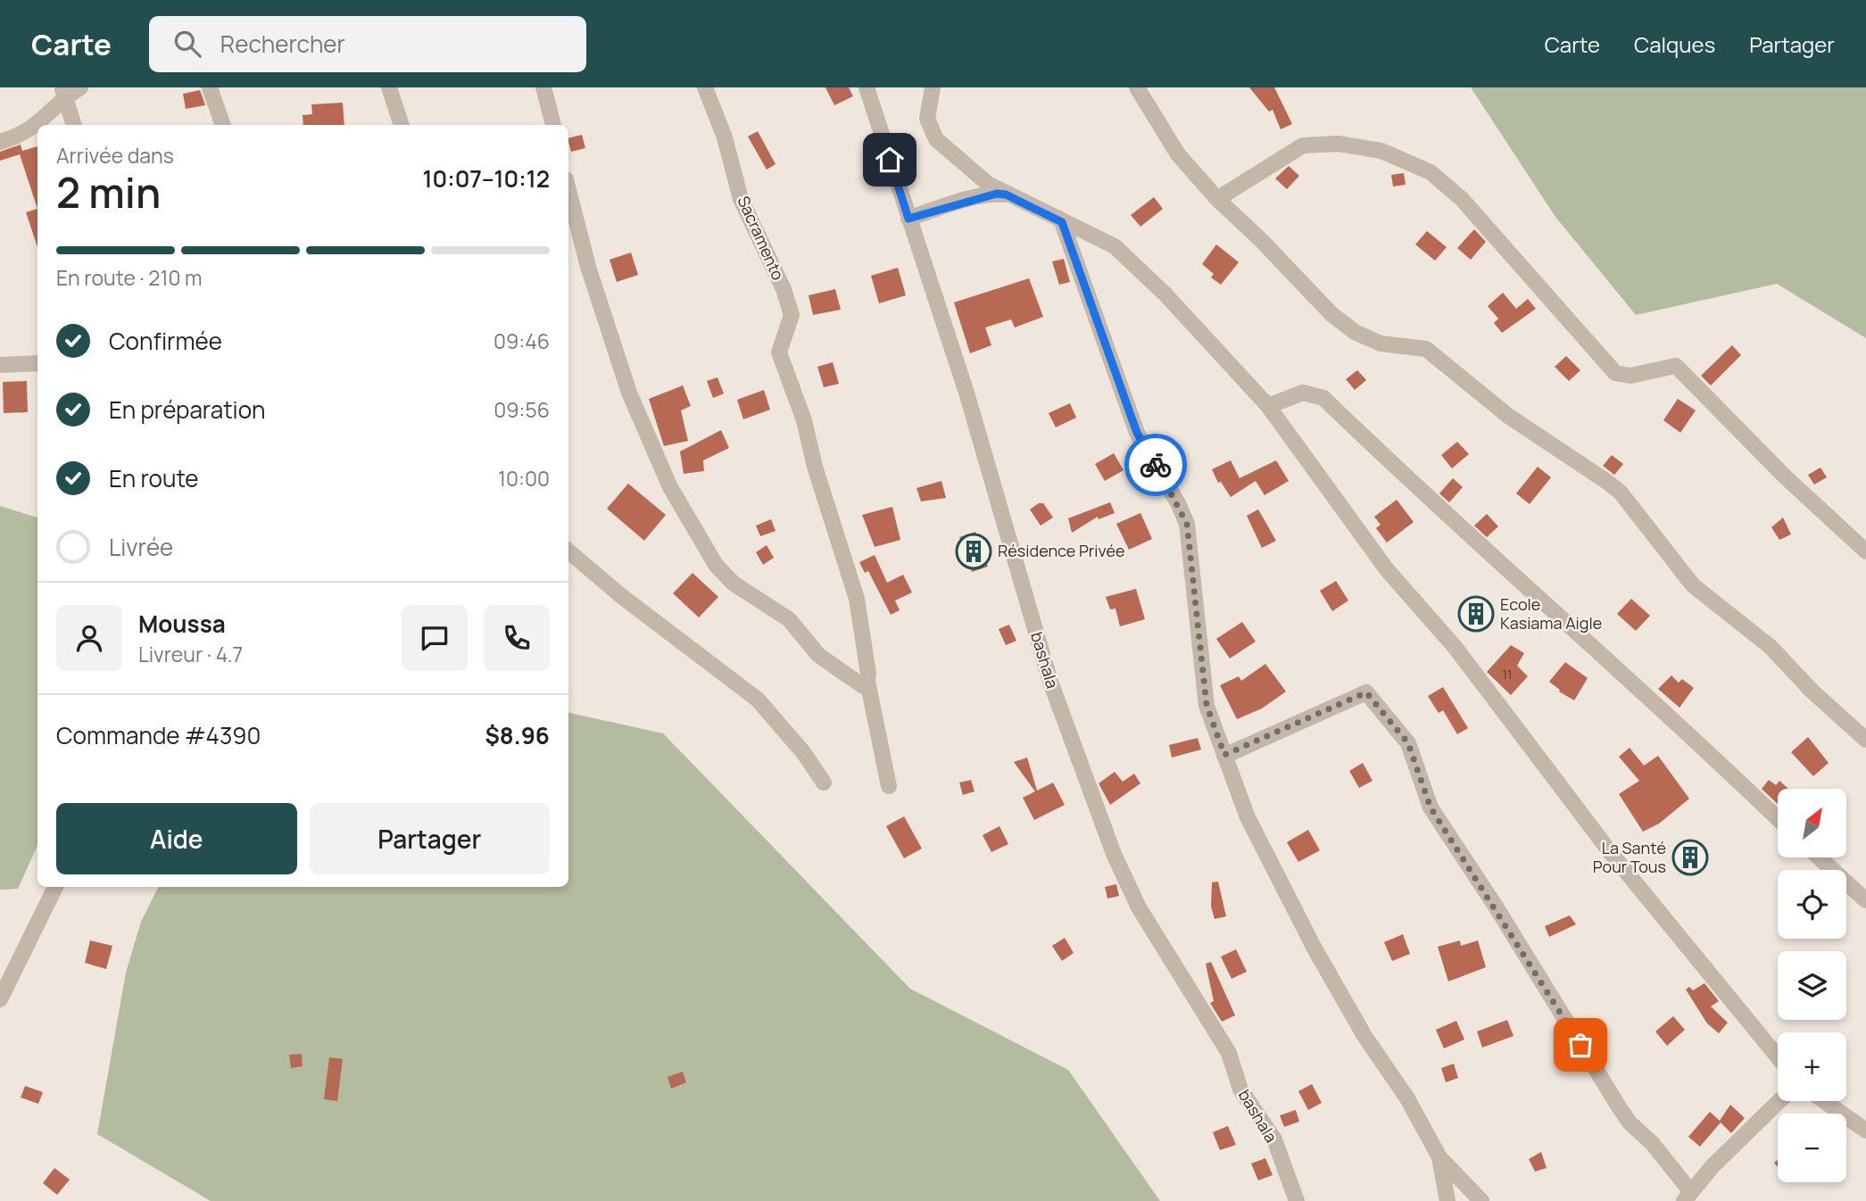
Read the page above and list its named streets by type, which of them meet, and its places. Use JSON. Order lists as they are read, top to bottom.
{
  "streets": {
    "street": ["Sacramento", "bashala"]
  },
  "places": {
    "building": ["Résidence Privée", "Ecole Kasiama Aigle", "La Santé Pour Tous"]
  },
  "house_numbers": ["11"],
  "north": "top right",
  "page": {
    "header": "Carte",
    "search": "Rechercher",
    "nav": ["Carte", "Calques", "Partager"],
    "heading": ["2 min", "Arrivée dans", "10:07–10:12"],
    "panel": [
      "Moussa",
      "Livreur · 4.7",
      "Commande #4390",
      "$8.96"
    ],
    "bar": "En route · 210 m",
    "list": [
      ["Confirmée", "09:46"],
      ["En préparation", "09:56"],
      ["En route", "10:00"],
      "Livrée"
    ],
    "map_buttons": ["+", "−"],
    "buttons": ["Aide", "Partager"]
  }
}
